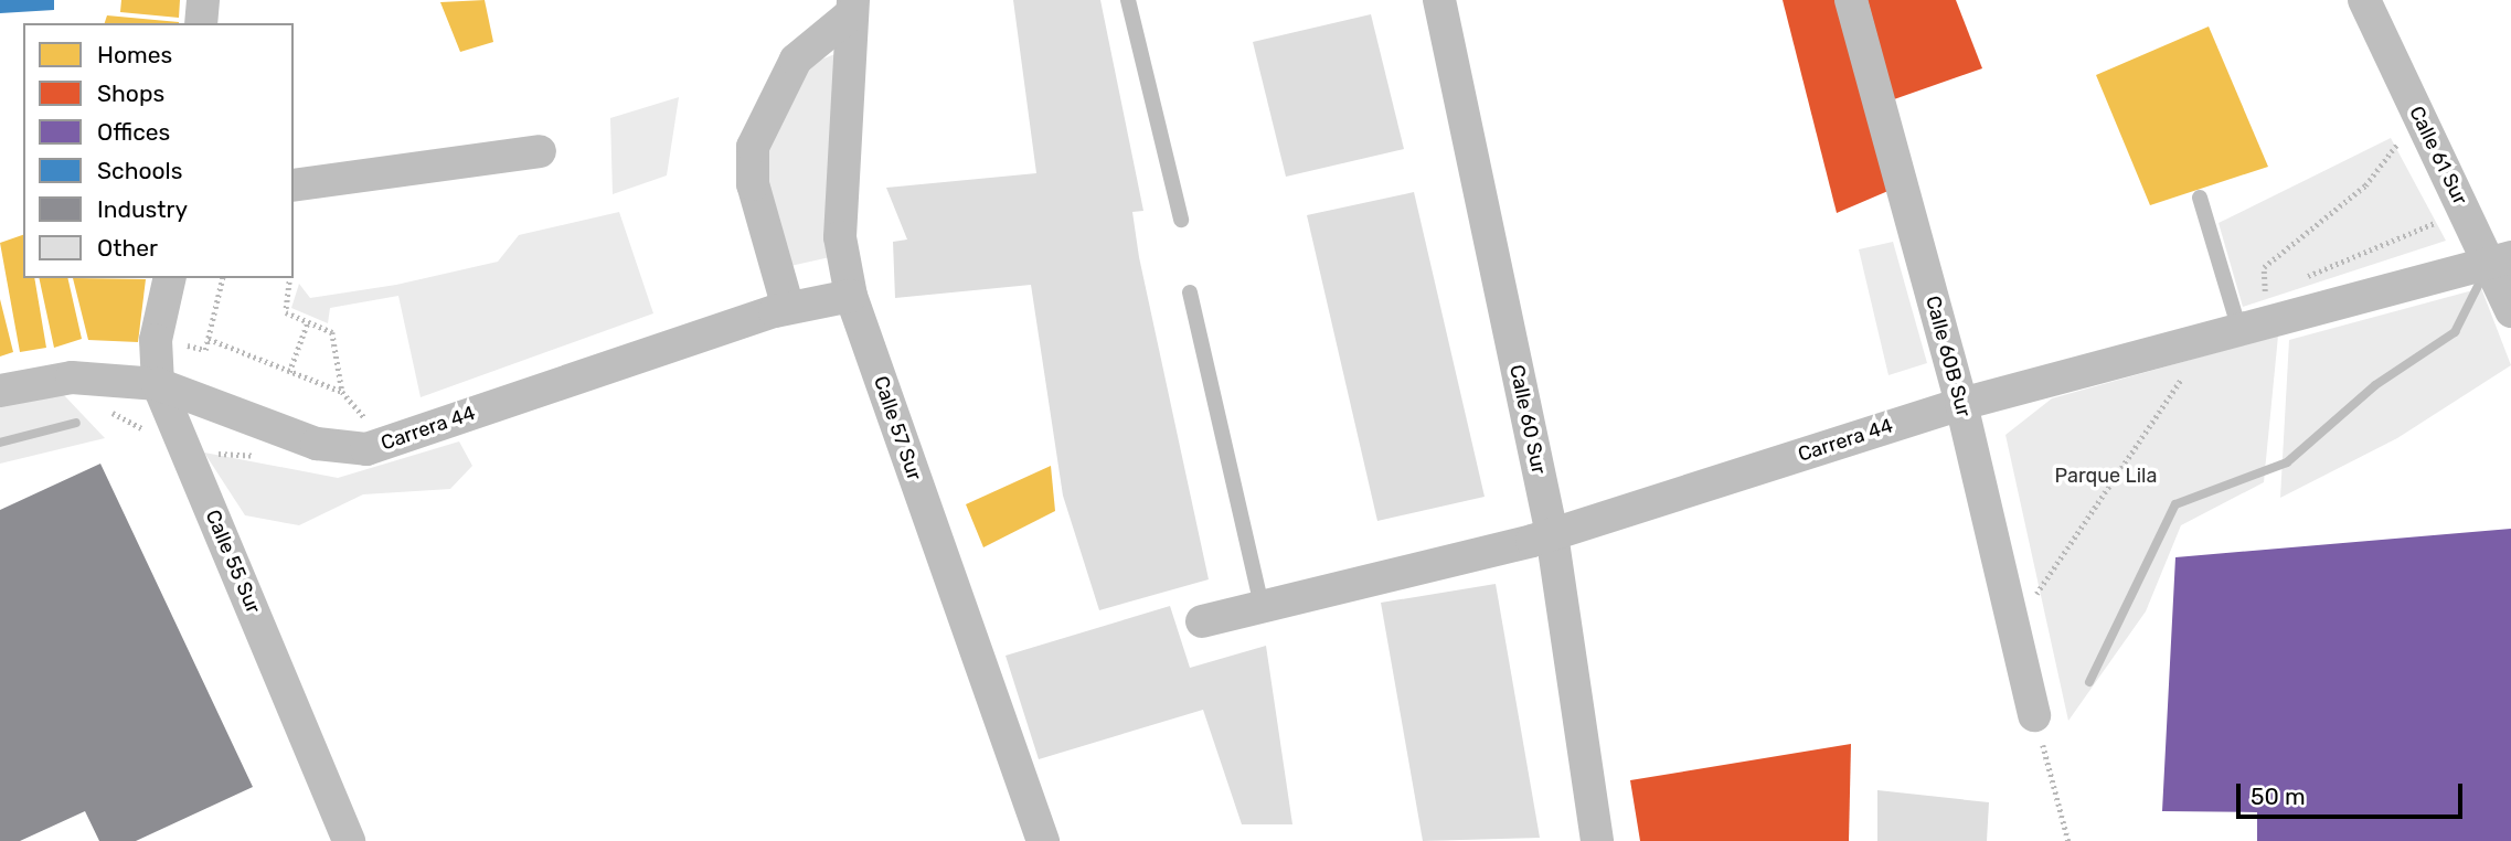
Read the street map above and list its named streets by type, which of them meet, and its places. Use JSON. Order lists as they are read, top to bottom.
{
  "streets": {
    "street": [
      "Calle 61 Sur",
      "Calle 60B Sur",
      "Calle 60 Sur",
      "Carrera 44",
      "Calle 57 Sur",
      "Calle 55 Sur"
    ]
  },
  "crossings": [
    ["Calle 61 Sur", "Carrera 44"],
    ["Calle 60B Sur", "Carrera 44"],
    ["Calle 60 Sur", "Carrera 44"],
    ["Carrera 44", "Calle 57 Sur"],
    ["Carrera 44", "Calle 55 Sur"]
  ],
  "parks": ["Parque Lila"],
  "legend": [
    "Homes",
    "Shops",
    "Offices",
    "Schools",
    "Industry",
    "Other"
  ],
  "scale_bar": "50 m"
}
